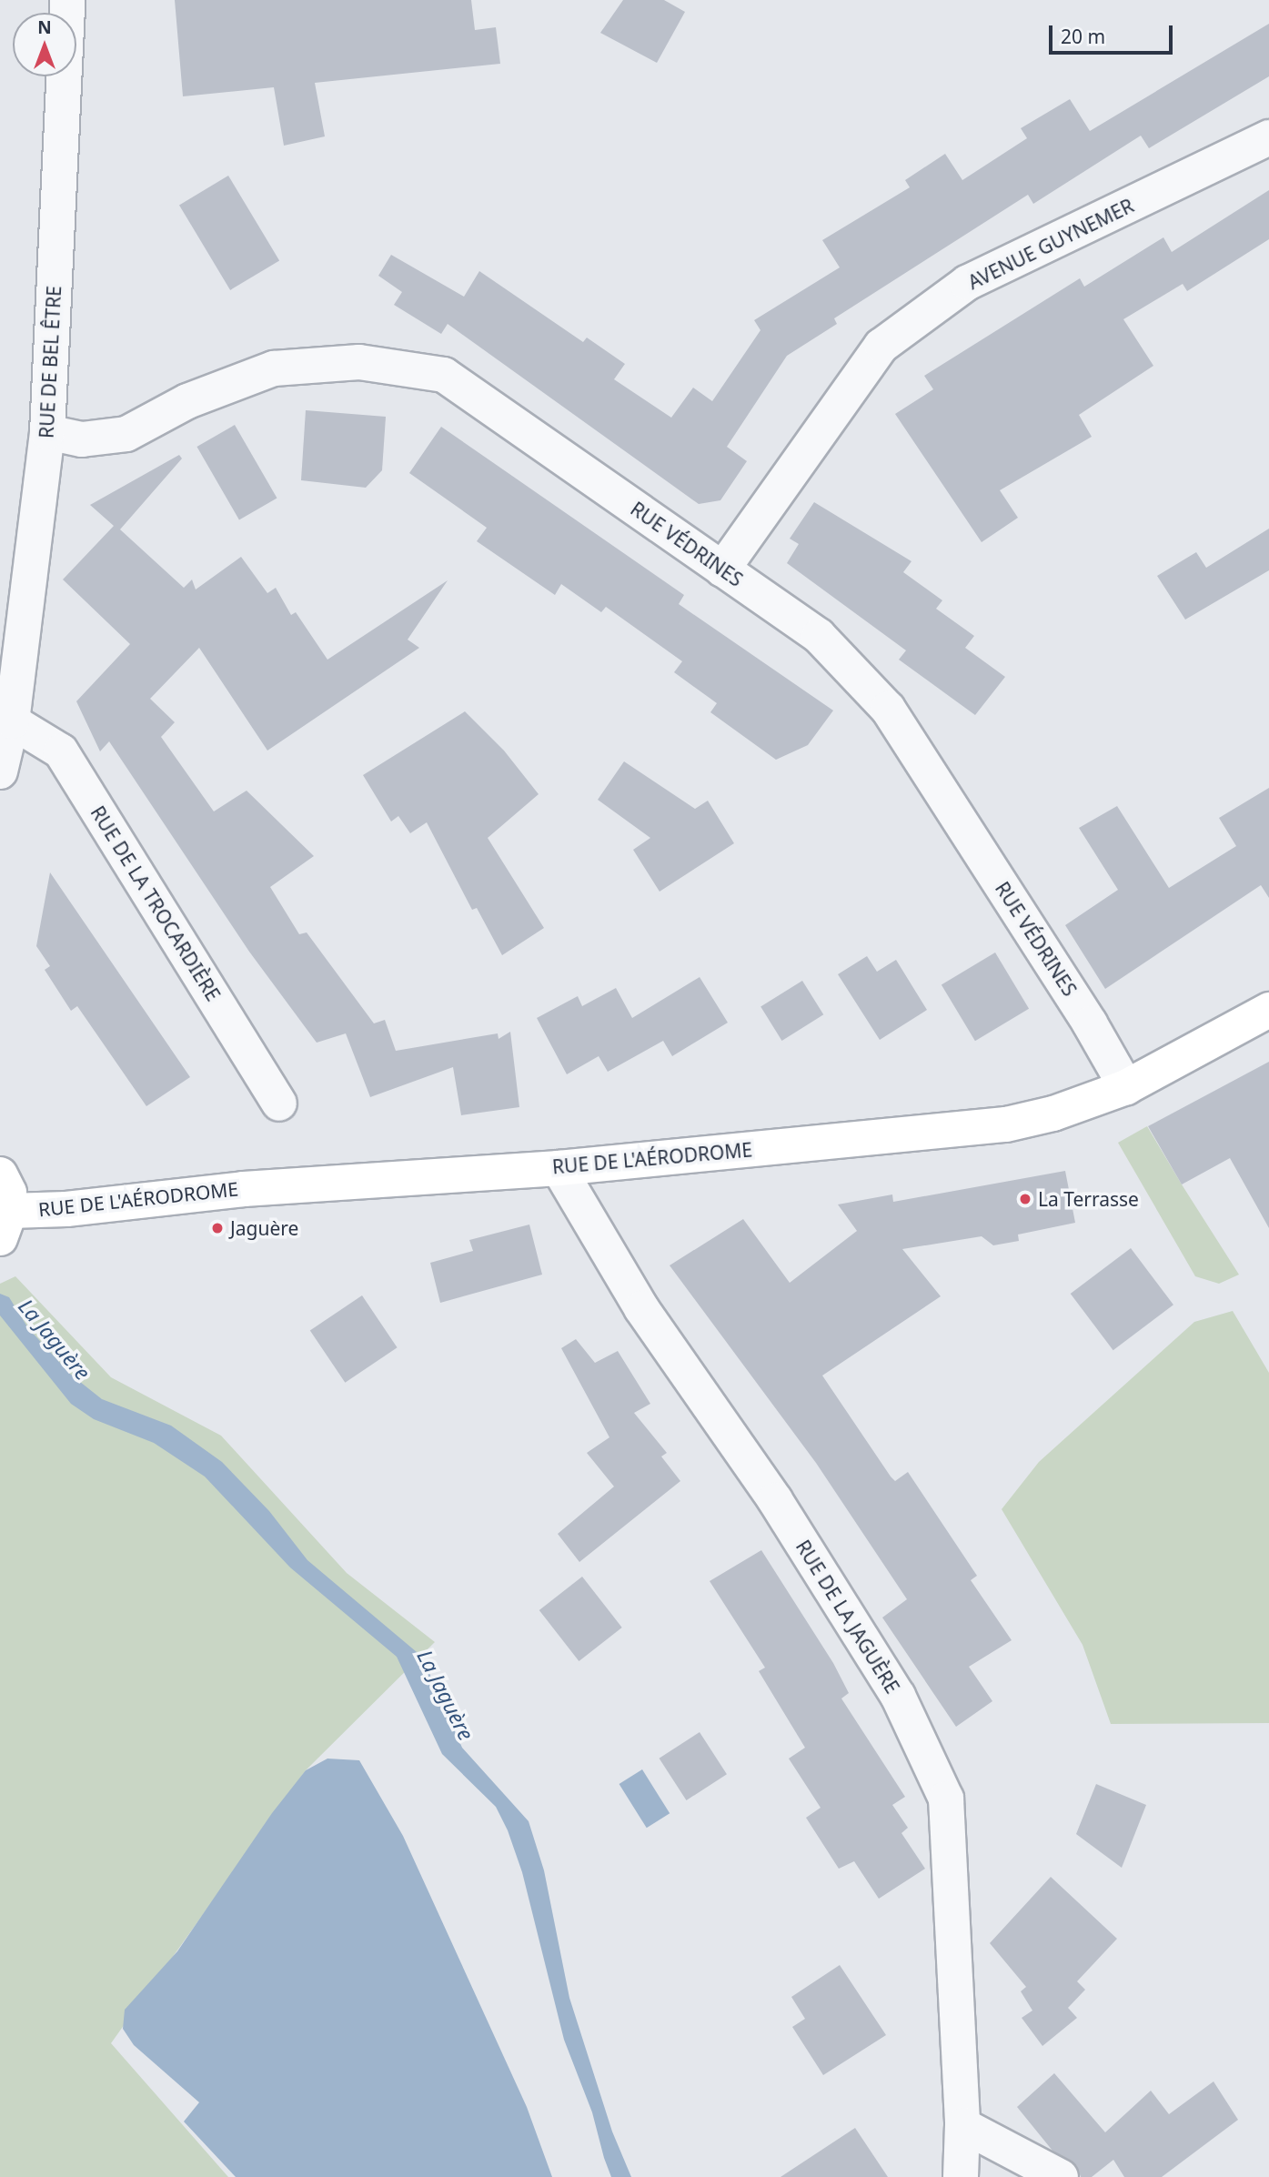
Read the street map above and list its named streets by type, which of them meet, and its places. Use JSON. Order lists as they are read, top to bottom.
{
  "streets": {
    "street": [
      "AVENUE GUYNEMER",
      "RUE DE BEL ÊTRE",
      "RUE VÉDRINES",
      "RUE DE LA TROCARDIÈRE",
      "RUE DE L'AÉRODROME",
      "RUE DE LA JAGUÈRE"
    ]
  },
  "crossings": [
    ["AVENUE GUYNEMER", "RUE VÉDRINES"],
    ["RUE DE BEL ÊTRE", "RUE VÉDRINES"],
    ["RUE DE BEL ÊTRE", "RUE DE LA TROCARDIÈRE"],
    ["RUE VÉDRINES", "RUE DE L'AÉRODROME"],
    ["RUE DE L'AÉRODROME", "RUE DE LA JAGUÈRE"]
  ],
  "water": ["La Jaguère"],
  "places": ["La Terrasse", "Jaguère"],
  "scale_bar": "20 m",
  "north": "top"
}
